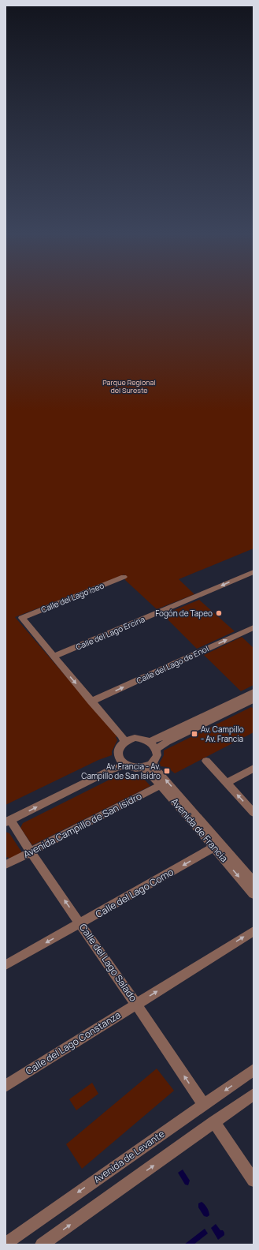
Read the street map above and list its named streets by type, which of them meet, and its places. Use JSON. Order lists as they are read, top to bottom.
{
  "streets": {
    "street": [
      "Calle del Lago Iseo",
      "Calle del Lago Ercina",
      "Calle del Lago de Enol",
      "Avenida Campillo de San Isidro",
      "Avenida de Francia",
      "Calle del Lago Como",
      "Calle del Lago Salado",
      "Calle del Lago Constanza",
      "Avenida de Levante"
    ]
  },
  "crossings": [
    ["Calle del Lago Iseo", "Calle del Lago Ercina"],
    ["Avenida Campillo de San Isidro", "Avenida de Francia"],
    ["Avenida Campillo de San Isidro", "Calle del Lago Salado"],
    ["Avenida de Francia", "Calle del Lago Como"],
    ["Calle del Lago Como", "Calle del Lago Salado"],
    ["Calle del Lago Salado", "Calle del Lago Constanza"],
    ["Calle del Lago Salado", "Avenida de Levante"]
  ],
  "one_way": [
    "Calle del Lago Ercina",
    "Calle del Lago Como",
    "Calle del Lago Salado",
    "Calle del Lago Constanza"
  ],
  "parks": ["Parque Regional del Sureste"],
  "places": {
    "other": ["Fogón de Tapeo"],
    "transit": ["Av. Campillo - Av. Francia", "Av. Francia - Av. Campillo de San Isidro"]
  }
}
